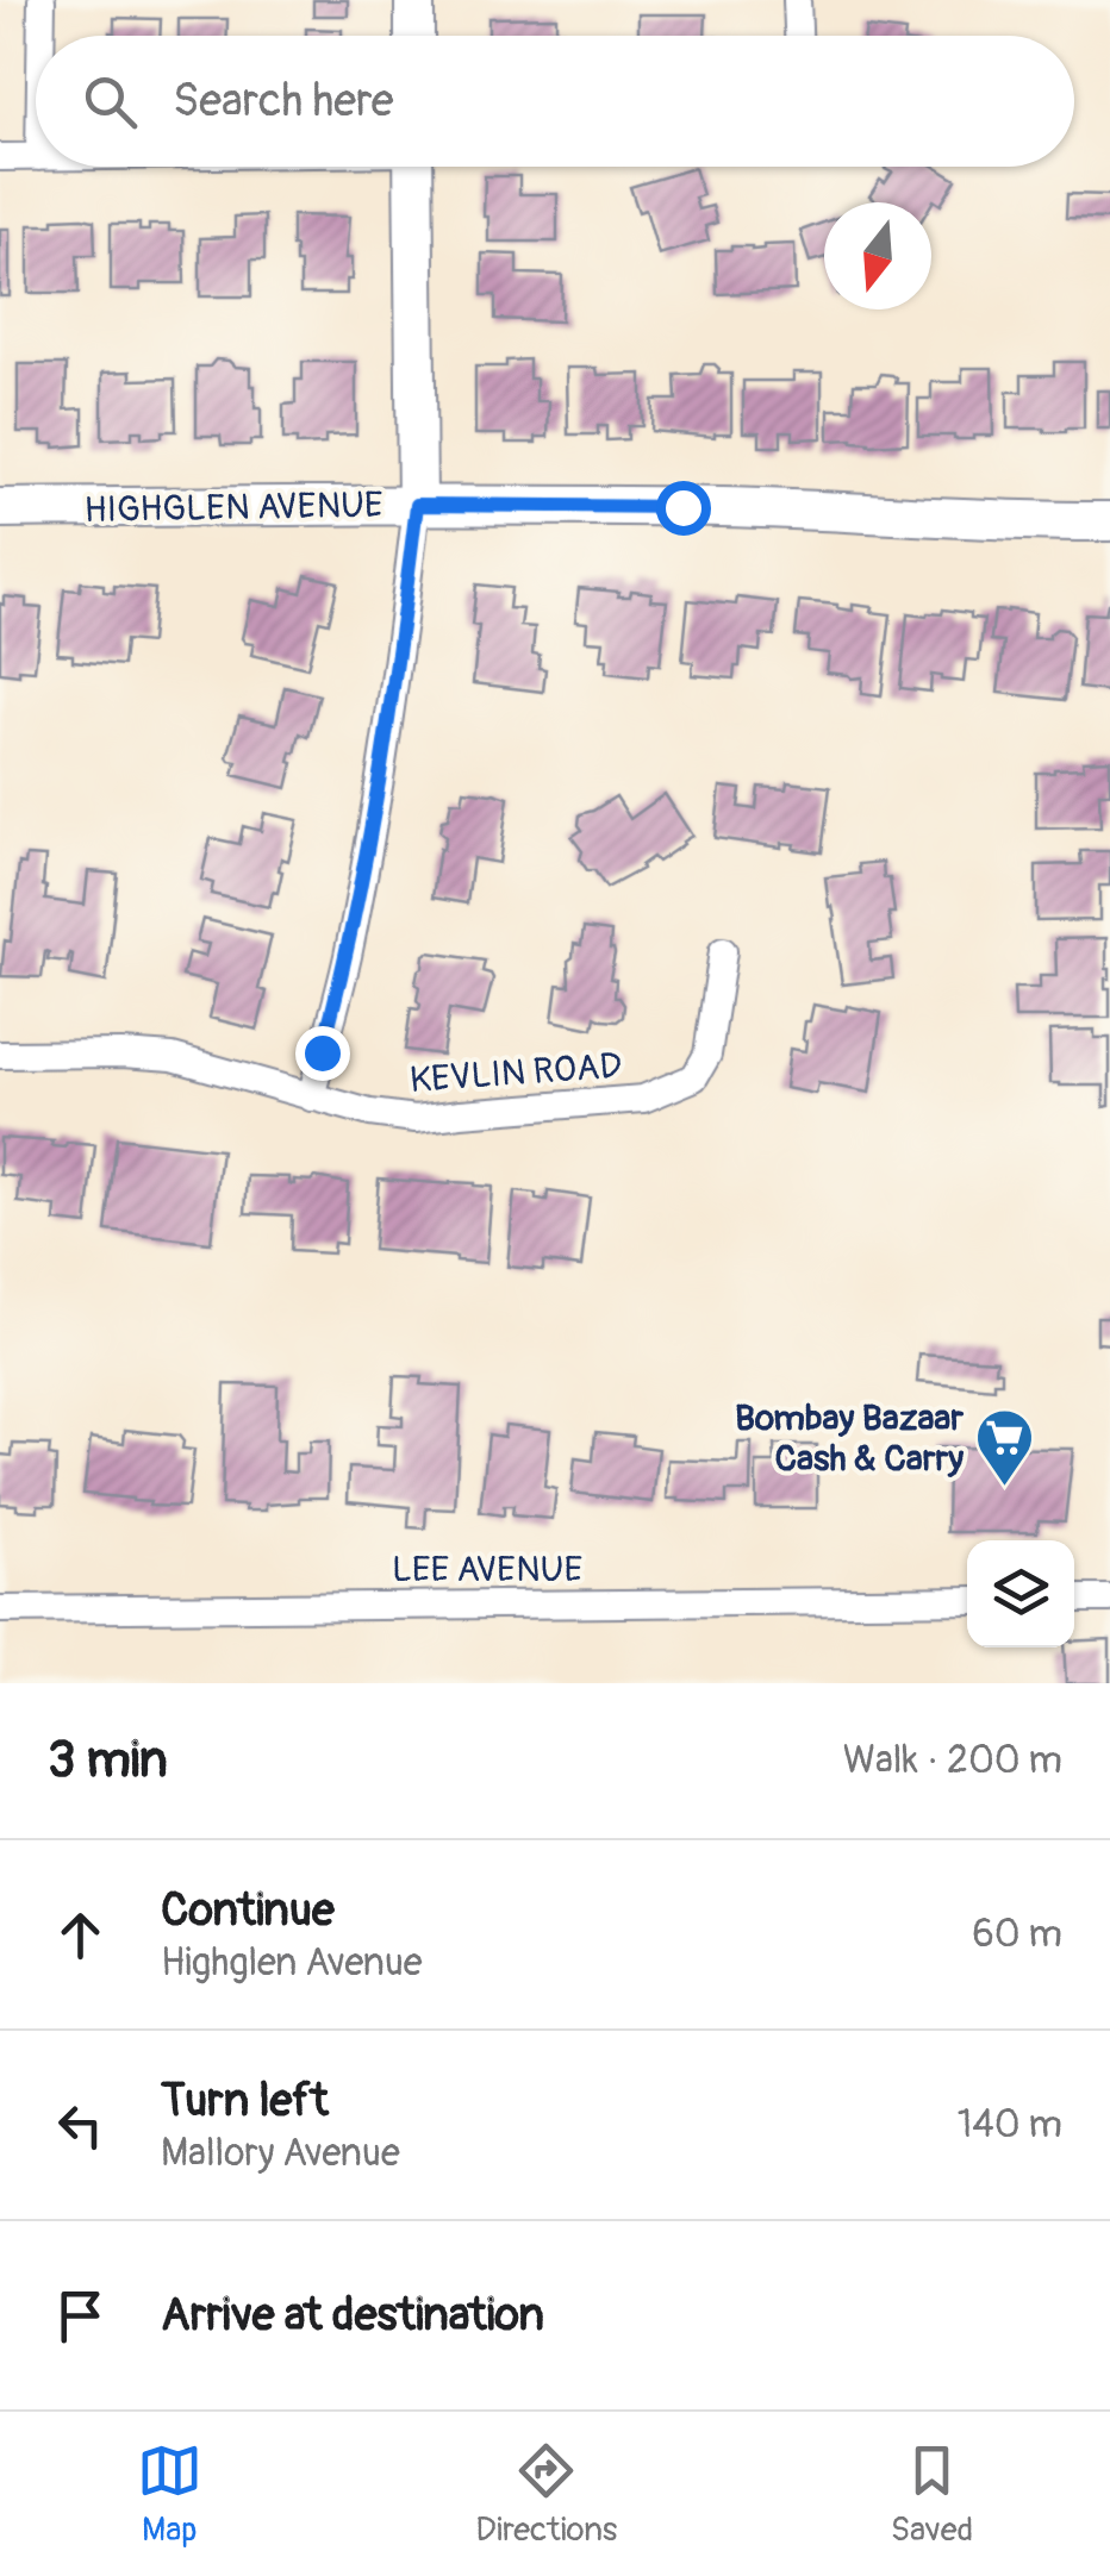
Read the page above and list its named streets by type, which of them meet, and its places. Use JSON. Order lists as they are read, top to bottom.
{
  "streets": {
    "street": ["HIGHGLEN AVENUE", "KEVLIN ROAD", "LEE AVENUE"]
  },
  "places": {
    "supermarket": ["Bombay Bazaar Cash & Carry"]
  },
  "north": "bottom",
  "page": {
    "search": "Search here",
    "heading": ["3 min", "Walk · 200 m"],
    "list": [
      ["Continue", "Highglen Avenue", "60 m"],
      ["Turn left", "Mallory Avenue", "140 m"],
      "Arrive at destination"
    ],
    "nav": ["Map", "Directions", "Saved"]
  }
}
